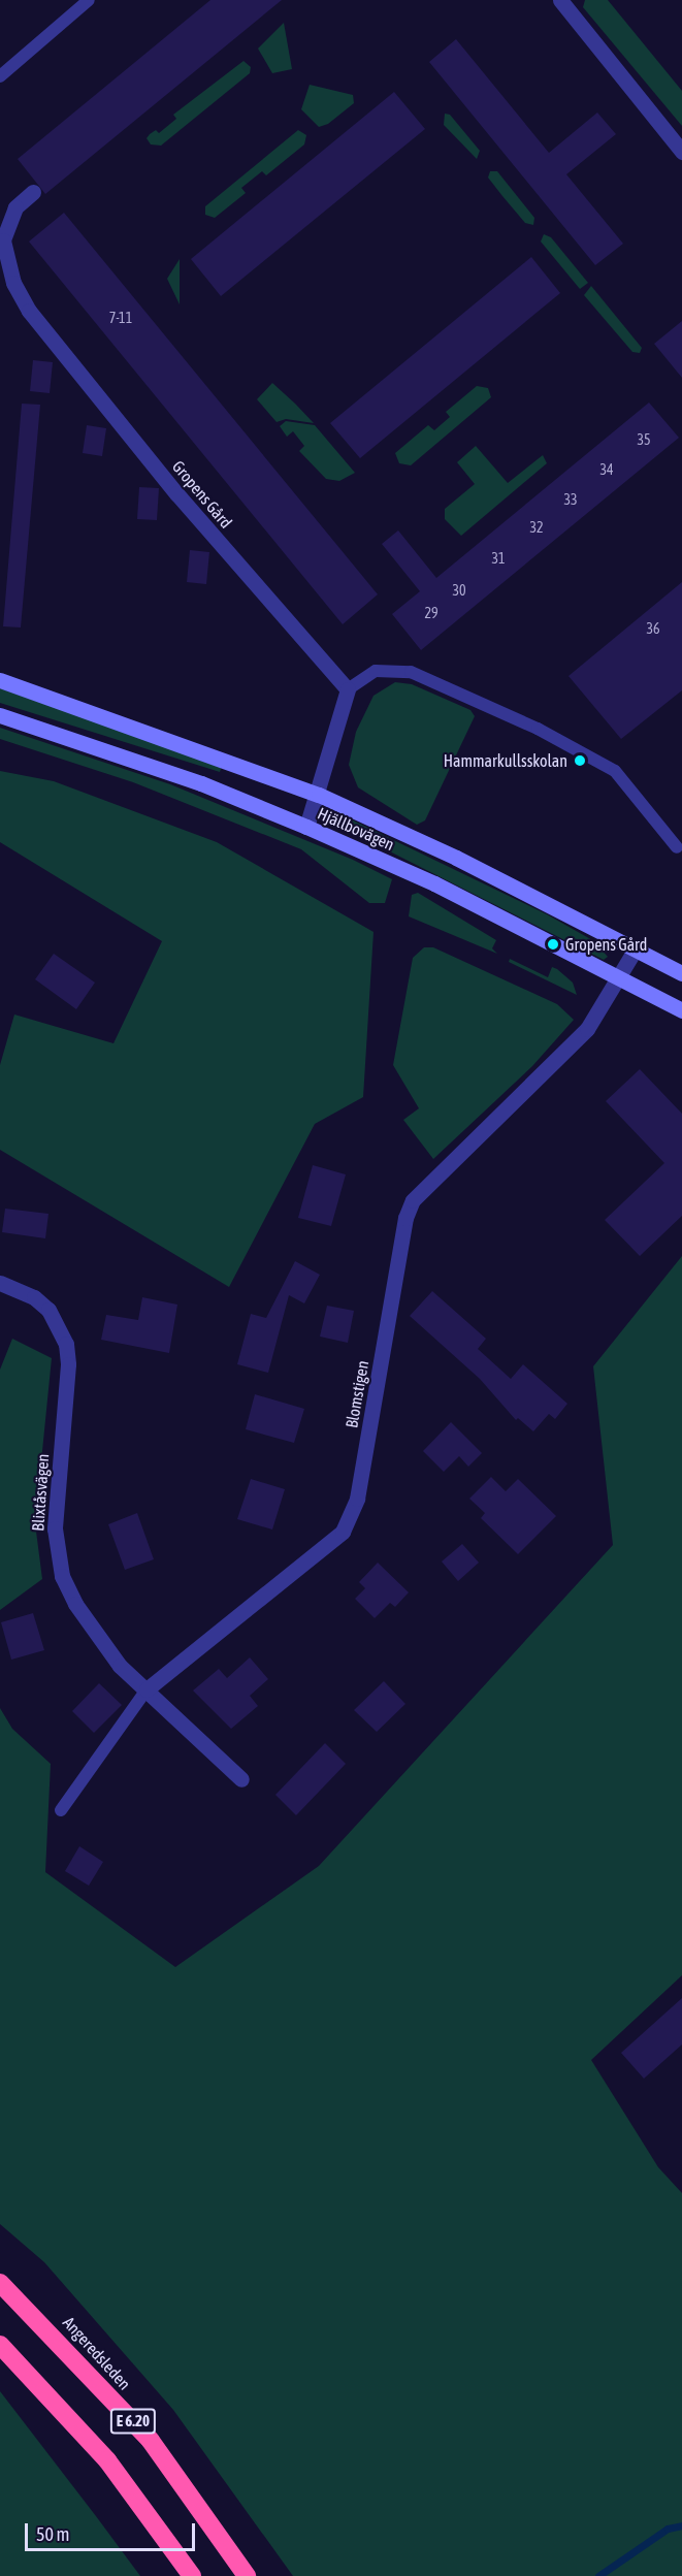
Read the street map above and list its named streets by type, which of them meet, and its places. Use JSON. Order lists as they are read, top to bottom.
{
  "streets": {
    "highway": ["Angeredsleden", "E 6.20"],
    "street": [
      "Gropens Gård",
      "Hjällbovägen",
      "Blomstigen",
      "Blixtåsvägen"
    ]
  },
  "crossings": [
    ["Hjällbovägen", "Blomstigen"],
    ["Blomstigen", "Blixtåsvägen"]
  ],
  "places": ["Hammarkullsskolan", "Gropens Gård"],
  "house_numbers": [
    "7-11",
    "35",
    "34",
    "33",
    "32",
    "31",
    "30",
    "29",
    "36"
  ],
  "scale_bar": "50 m"
}
